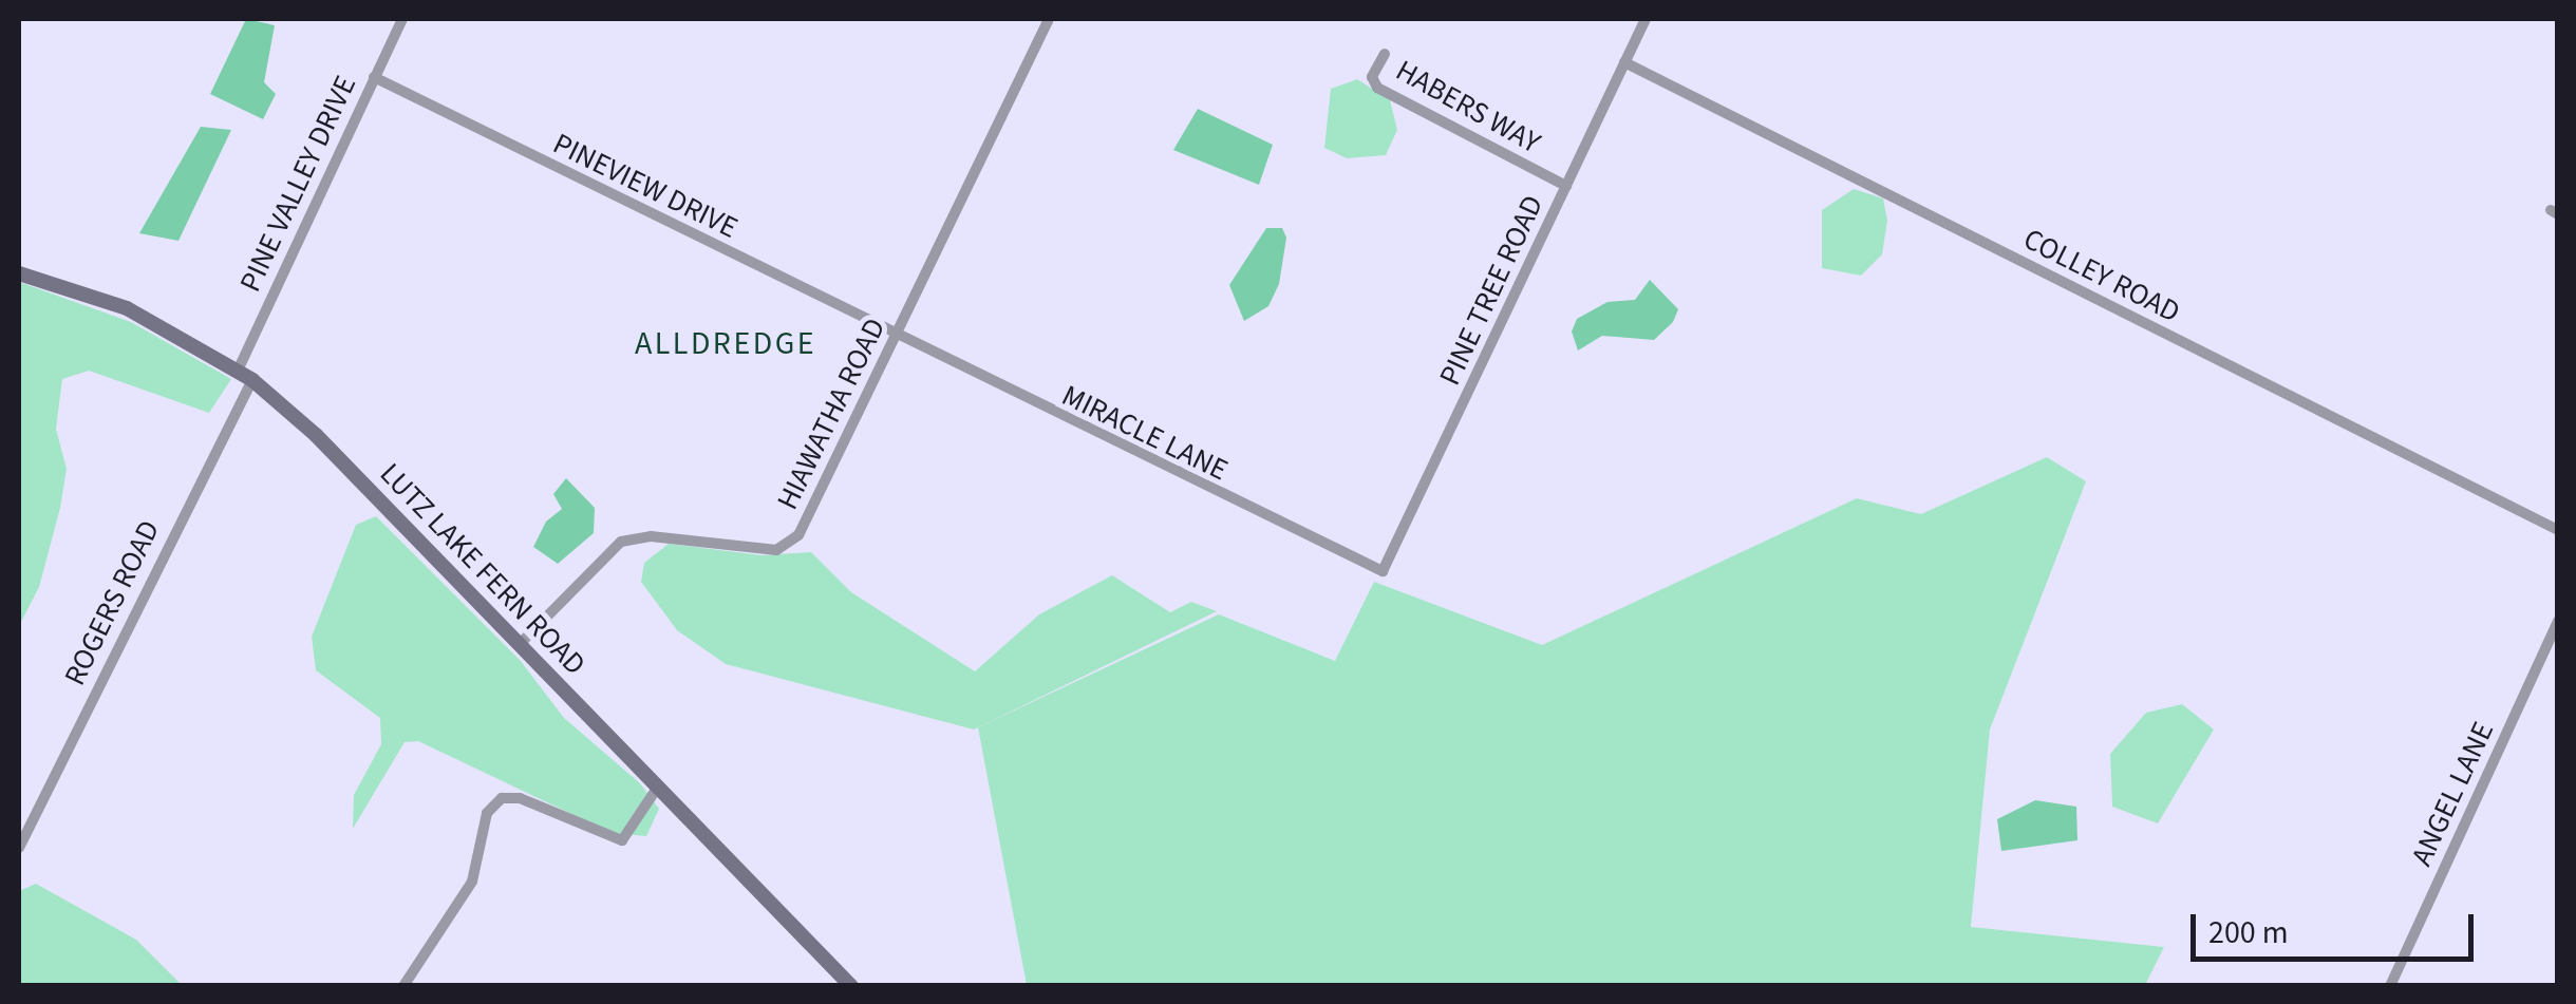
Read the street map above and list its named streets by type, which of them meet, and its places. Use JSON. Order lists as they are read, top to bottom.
{
  "streets": {
    "main road": ["LUTZ LAKE FERN ROAD"],
    "street": [
      "HABERS WAY",
      "PINE VALLEY DRIVE",
      "PINEVIEW DRIVE",
      "COLLEY ROAD",
      "PINE TREE ROAD",
      "HIAWATHA ROAD",
      "MIRACLE LANE",
      "ROGERS ROAD",
      "ANGEL LANE"
    ]
  },
  "crossings": [
    ["HABERS WAY", "PINE TREE ROAD"],
    ["PINE VALLEY DRIVE", "PINEVIEW DRIVE"],
    ["PINE VALLEY DRIVE", "LUTZ LAKE FERN ROAD"],
    ["PINEVIEW DRIVE", "HIAWATHA ROAD"],
    ["PINEVIEW DRIVE", "MIRACLE LANE"],
    ["COLLEY ROAD", "PINE TREE ROAD"],
    ["PINE TREE ROAD", "MIRACLE LANE"],
    ["HIAWATHA ROAD", "MIRACLE LANE"],
    ["HIAWATHA ROAD", "LUTZ LAKE FERN ROAD"],
    ["LUTZ LAKE FERN ROAD", "ROGERS ROAD"]
  ],
  "districts": ["ALLDREDGE"],
  "scale_bar": "200 m"
}
